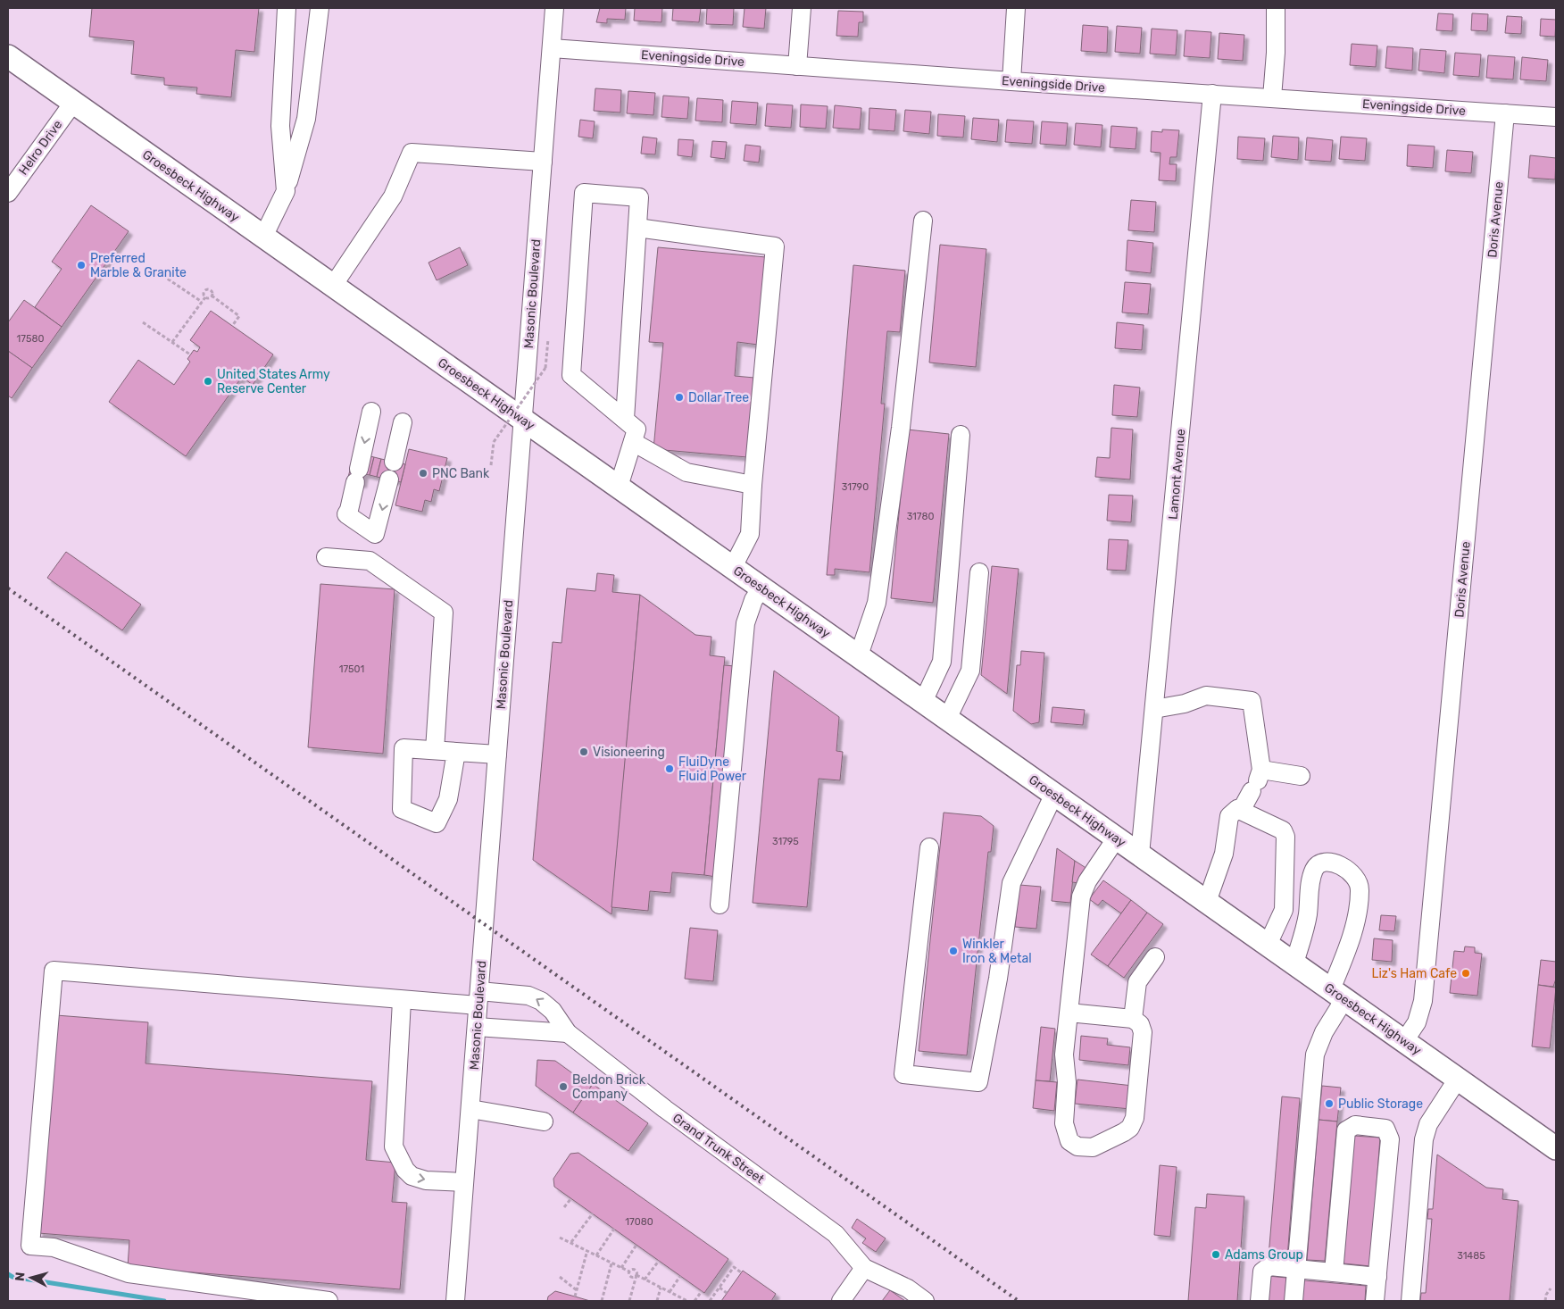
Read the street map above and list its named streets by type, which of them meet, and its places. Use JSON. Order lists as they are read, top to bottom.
{
  "streets": {
    "main road": ["Groesbeck Highway"],
    "street": [
      "Eveningside Drive",
      "Helro Drive",
      "Doris Avenue",
      "Masonic Boulevard",
      "Lamont Avenue",
      "Grand Trunk Street"
    ]
  },
  "crossings": [
    ["Eveningside Drive", "Doris Avenue"],
    ["Eveningside Drive", "Masonic Boulevard"],
    ["Eveningside Drive", "Lamont Avenue"],
    ["Helro Drive", "Groesbeck Highway"],
    ["Groesbeck Highway", "Doris Avenue"],
    ["Groesbeck Highway", "Masonic Boulevard"],
    ["Groesbeck Highway", "Lamont Avenue"],
    ["Masonic Boulevard", "Grand Trunk Street"]
  ],
  "places": [
    "Preferred Marble & Granite",
    "United States Army Reserve Center",
    "Dollar Tree",
    "PNC Bank",
    "Visioneering",
    "FluiDyne Fluid Power",
    "Winkler Iron & Metal",
    "Liz's Ham Cafe",
    "Beldon Brick Company",
    "Public Storage",
    "Adams Group"
  ],
  "house_numbers": [
    "17580",
    "31790",
    "31780",
    "17501",
    "31795",
    "17080",
    "31485"
  ],
  "north": "left"
}
